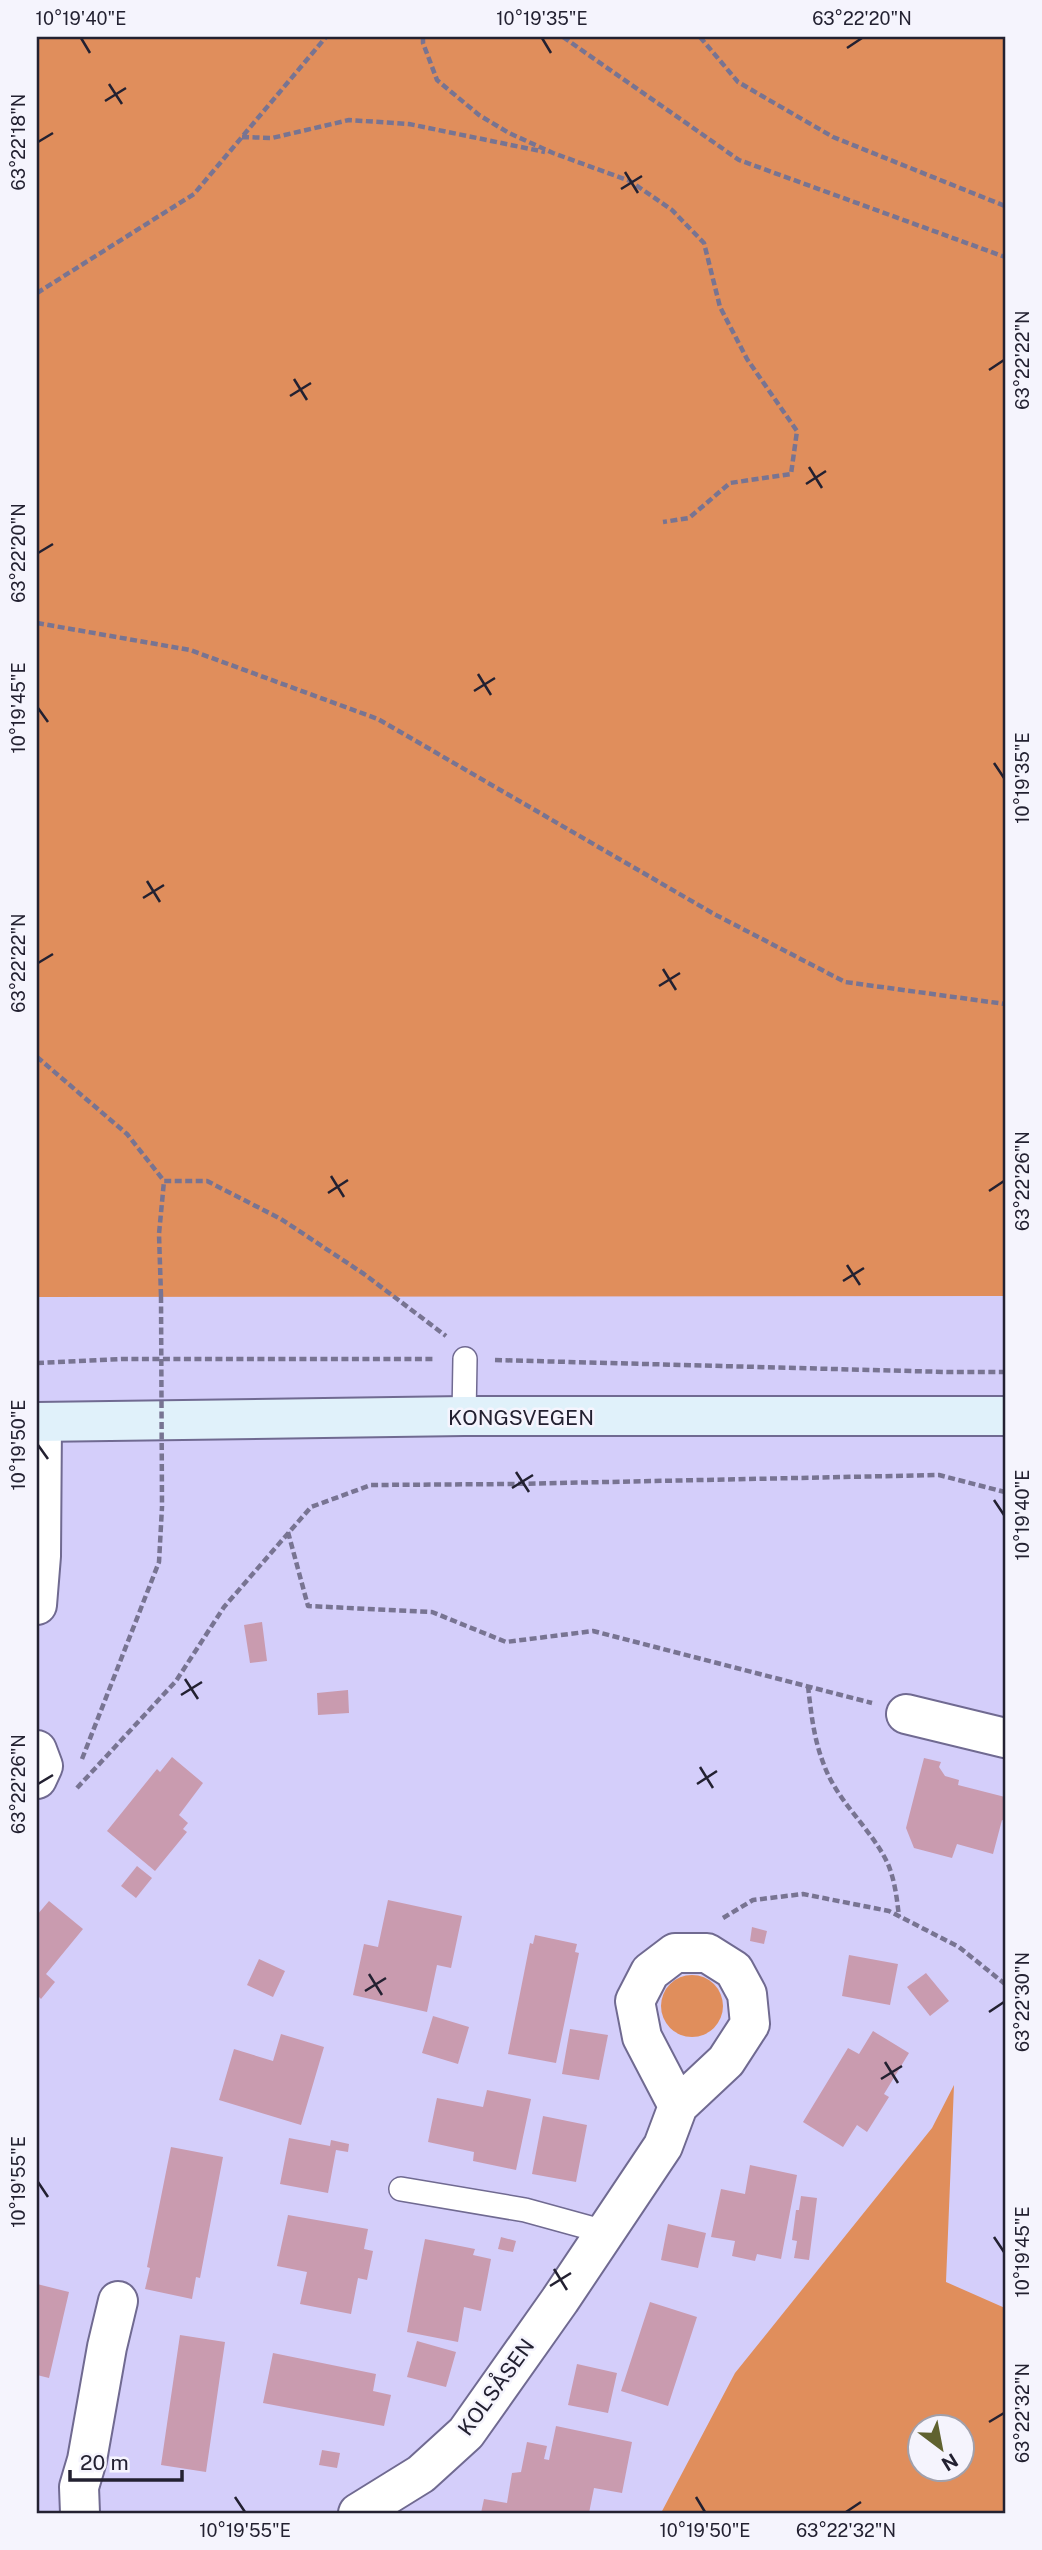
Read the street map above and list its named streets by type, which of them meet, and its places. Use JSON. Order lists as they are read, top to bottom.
{
  "streets": {
    "main road": ["KONGSVEGEN"],
    "street": ["KOLSÅSEN"]
  },
  "scale_bar": "20 m",
  "north": "bottom right",
  "coordinates": [
    "10°19'40\"E",
    "10°19'35\"E",
    "63°22'20\"N",
    "63°22'18\"N",
    "63°22'22\"N",
    "10°19'45\"E",
    "63°22'26\"N",
    "10°19'50\"E",
    "63°22'30\"N",
    "10°19'55\"E",
    "63°22'32\"N"
  ]
}
